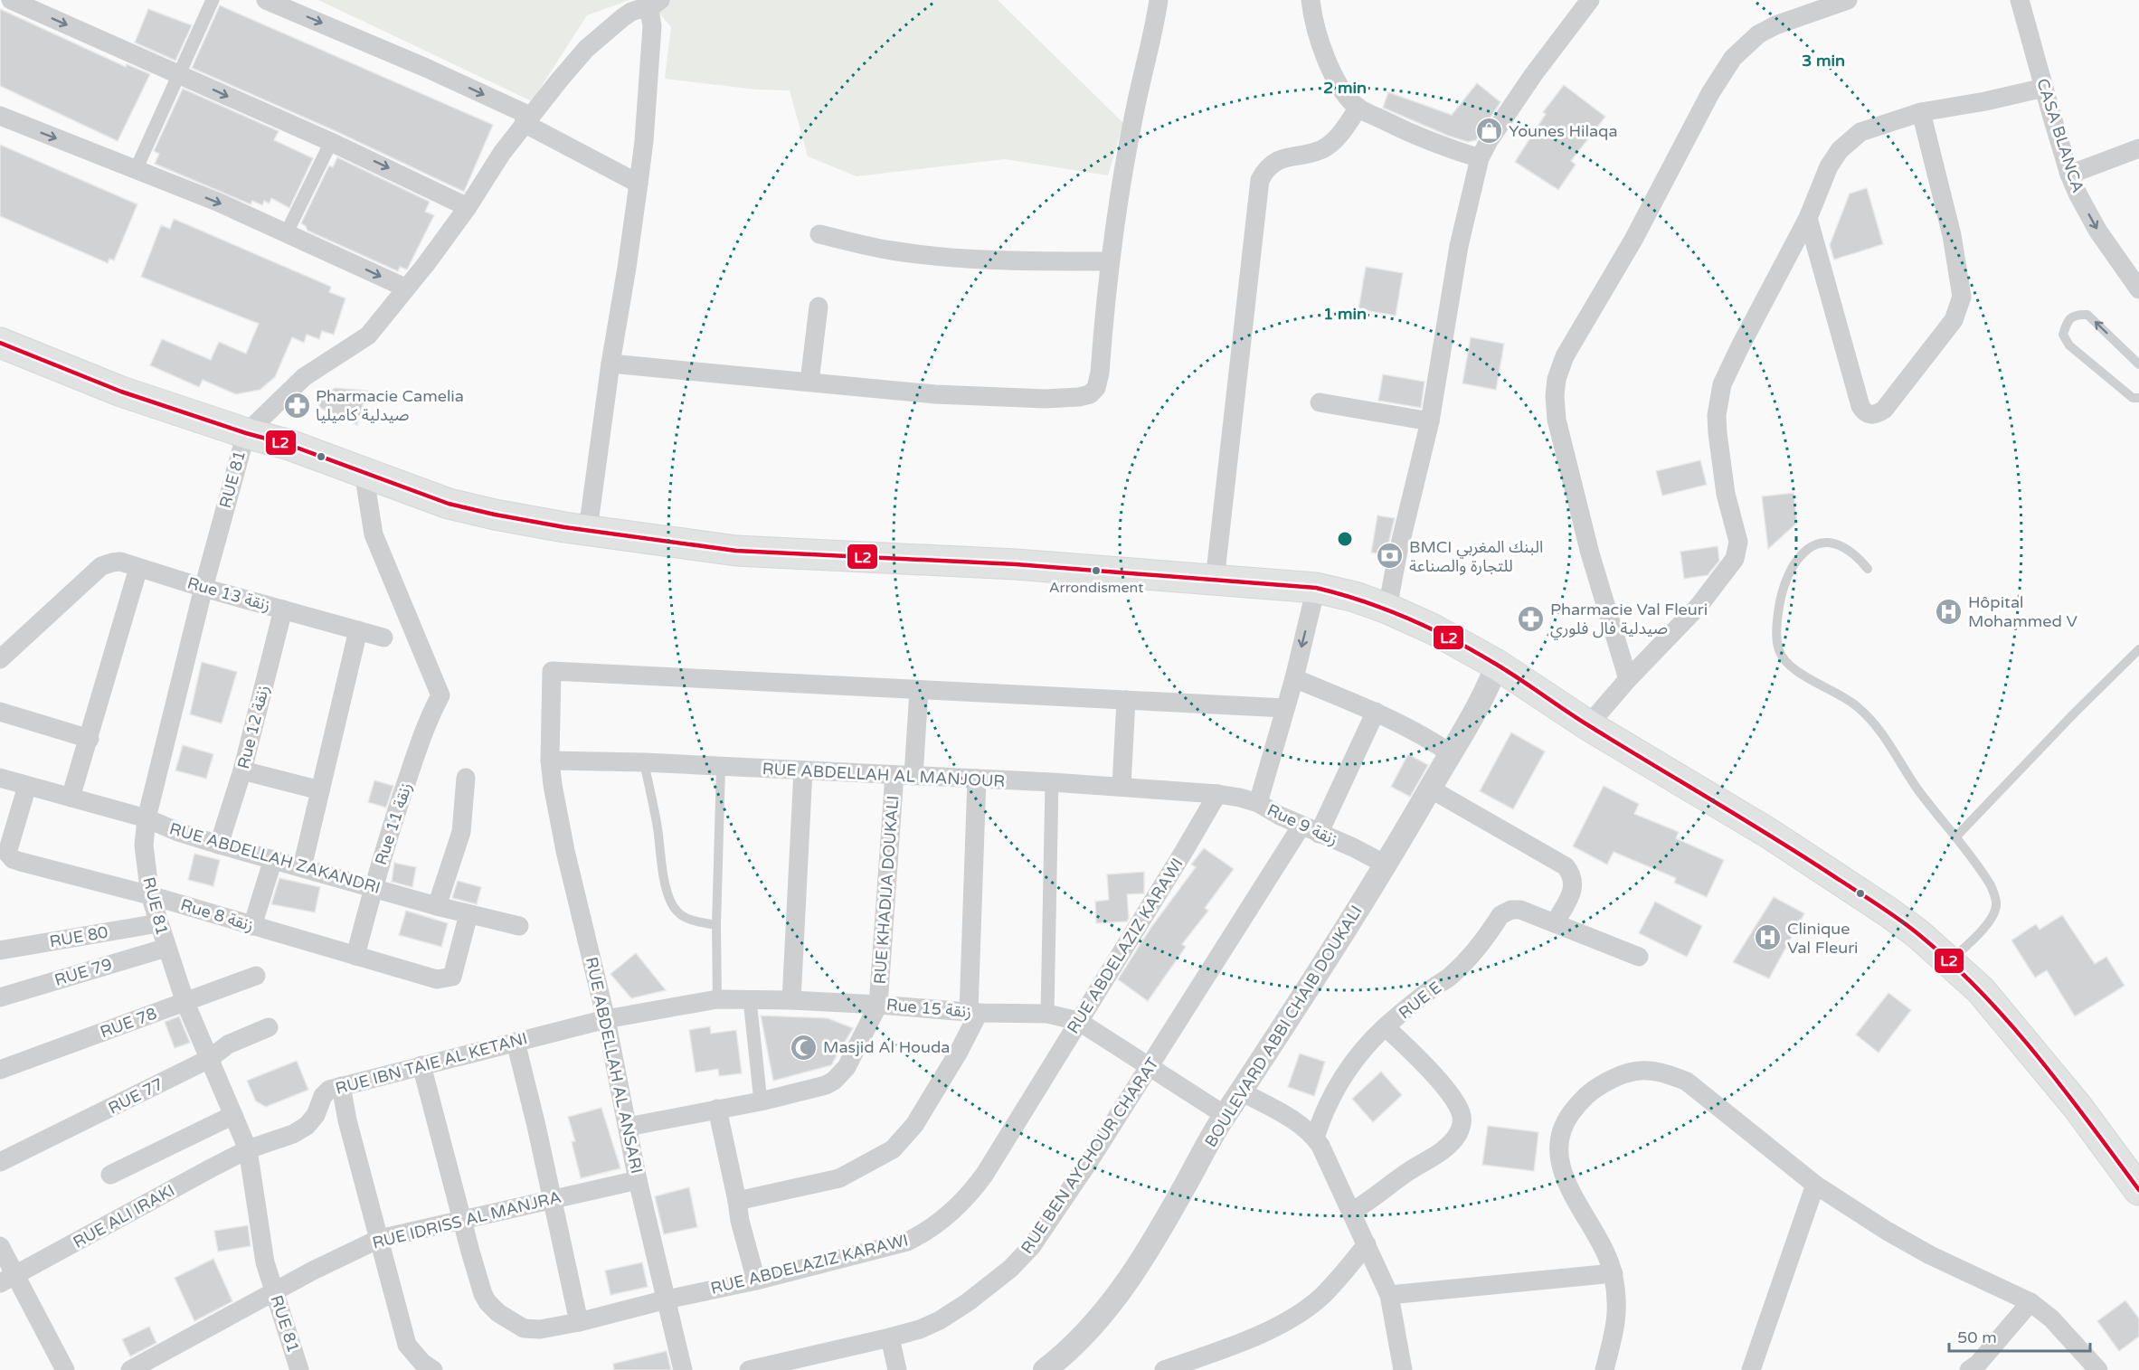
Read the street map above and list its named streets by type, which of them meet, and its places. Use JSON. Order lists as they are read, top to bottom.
{
  "streets": {
    "street": [
      "CASA BLANCA",
      "RUE 81",
      "Rue 13 زنقة",
      "Rue 12 زنقة",
      "RUE ABDELLAH AL MANJOUR",
      "Rue 11 زنقة",
      "Rue 9 زنقة",
      "RUE ABDELLAH ZAKANDRI",
      "RUE KHADIJA DOUKALI",
      "Rue 8 زنقة",
      "RUE 80",
      "RUE ABDELAZIZ KARAWI",
      "RUE 79",
      "RUE E",
      "Rue 15 زنقة",
      "RUE 78",
      "BOULEVARD ABBI CHAIB DOUKALI",
      "RUE IBN TAIE AL KETANI",
      "RUE ABDELLAH AL ANSARI",
      "RUE 77",
      "RUE BEN AYCHOUR CHARAT",
      "RUE ALI IRAKI",
      "RUE IDRISS AL MANJRA"
    ]
  },
  "crossings": [
    ["RUE 81", "Rue 13 زنقة"],
    ["RUE 81", "RUE ABDELLAH ZAKANDRI"],
    ["RUE 81", "Rue 8 زنقة"],
    ["RUE 81", "RUE 80"],
    ["RUE 81", "RUE 79"],
    ["RUE 81", "RUE 78"],
    ["RUE 81", "RUE IBN TAIE AL KETANI"],
    ["RUE 81", "RUE 77"],
    ["RUE 81", "RUE ALI IRAKI"],
    ["RUE 81", "RUE IDRISS AL MANJRA"],
    ["Rue 13 زنقة", "Rue 12 زنقة"],
    ["Rue 12 زنقة", "RUE ABDELLAH ZAKANDRI"],
    ["RUE ABDELLAH AL MANJOUR", "Rue 9 زنقة"],
    ["RUE ABDELLAH AL MANJOUR", "RUE KHADIJA DOUKALI"],
    ["RUE ABDELLAH AL MANJOUR", "RUE ABDELAZIZ KARAWI"],
    ["RUE ABDELLAH AL MANJOUR", "RUE ABDELLAH AL ANSARI"],
    ["Rue 11 زنقة", "RUE ABDELLAH ZAKANDRI"],
    ["Rue 11 زنقة", "Rue 8 زنقة"],
    ["Rue 9 زنقة", "RUE ABDELAZIZ KARAWI"],
    ["Rue 9 زنقة", "BOULEVARD ABBI CHAIB DOUKALI"],
    ["Rue 9 زنقة", "RUE BEN AYCHOUR CHARAT"],
    ["RUE ABDELLAH ZAKANDRI", "Rue 8 زنقة"],
    ["RUE KHADIJA DOUKALI", "Rue 15 زنقة"],
    ["RUE ABDELAZIZ KARAWI", "Rue 15 زنقة"],
    ["RUE ABDELAZIZ KARAWI", "RUE IBN TAIE AL KETANI"],
    ["RUE ABDELAZIZ KARAWI", "RUE ABDELLAH AL ANSARI"],
    ["RUE ABDELAZIZ KARAWI", "RUE IDRISS AL MANJRA"],
    ["Rue 15 زنقة", "BOULEVARD ABBI CHAIB DOUKALI"],
    ["Rue 15 زنقة", "RUE IBN TAIE AL KETANI"],
    ["Rue 15 زنقة", "RUE ABDELLAH AL ANSARI"],
    ["Rue 15 زنقة", "RUE BEN AYCHOUR CHARAT"],
    ["RUE IBN TAIE AL KETANI", "RUE ABDELLAH AL ANSARI"],
    ["RUE IBN TAIE AL KETANI", "RUE ALI IRAKI"],
    ["RUE ABDELLAH AL ANSARI", "RUE IDRISS AL MANJRA"]
  ],
  "one_way": ["CASA BLANCA"],
  "places": {
    "shop": ["Younes Hilaqa"],
    "pharmacy": ["Pharmacie Camelia صيدلية كاميليا", "Pharmacie Val Fleuri صيدلية فال فلوري"],
    "bank": ["BMCI البنك المغربي للتجارة والصناعة"],
    "other": ["Arrondisment"],
    "hospital": ["Hôpital Mohammed V", "Clinique Val Fleuri"],
    "mosque": ["Masjid Al Houda"]
  },
  "lines": ["transit line L2"],
  "scale_bar": "50 m",
  "rings": ["3 min", "2 min", "1 min"]
}
